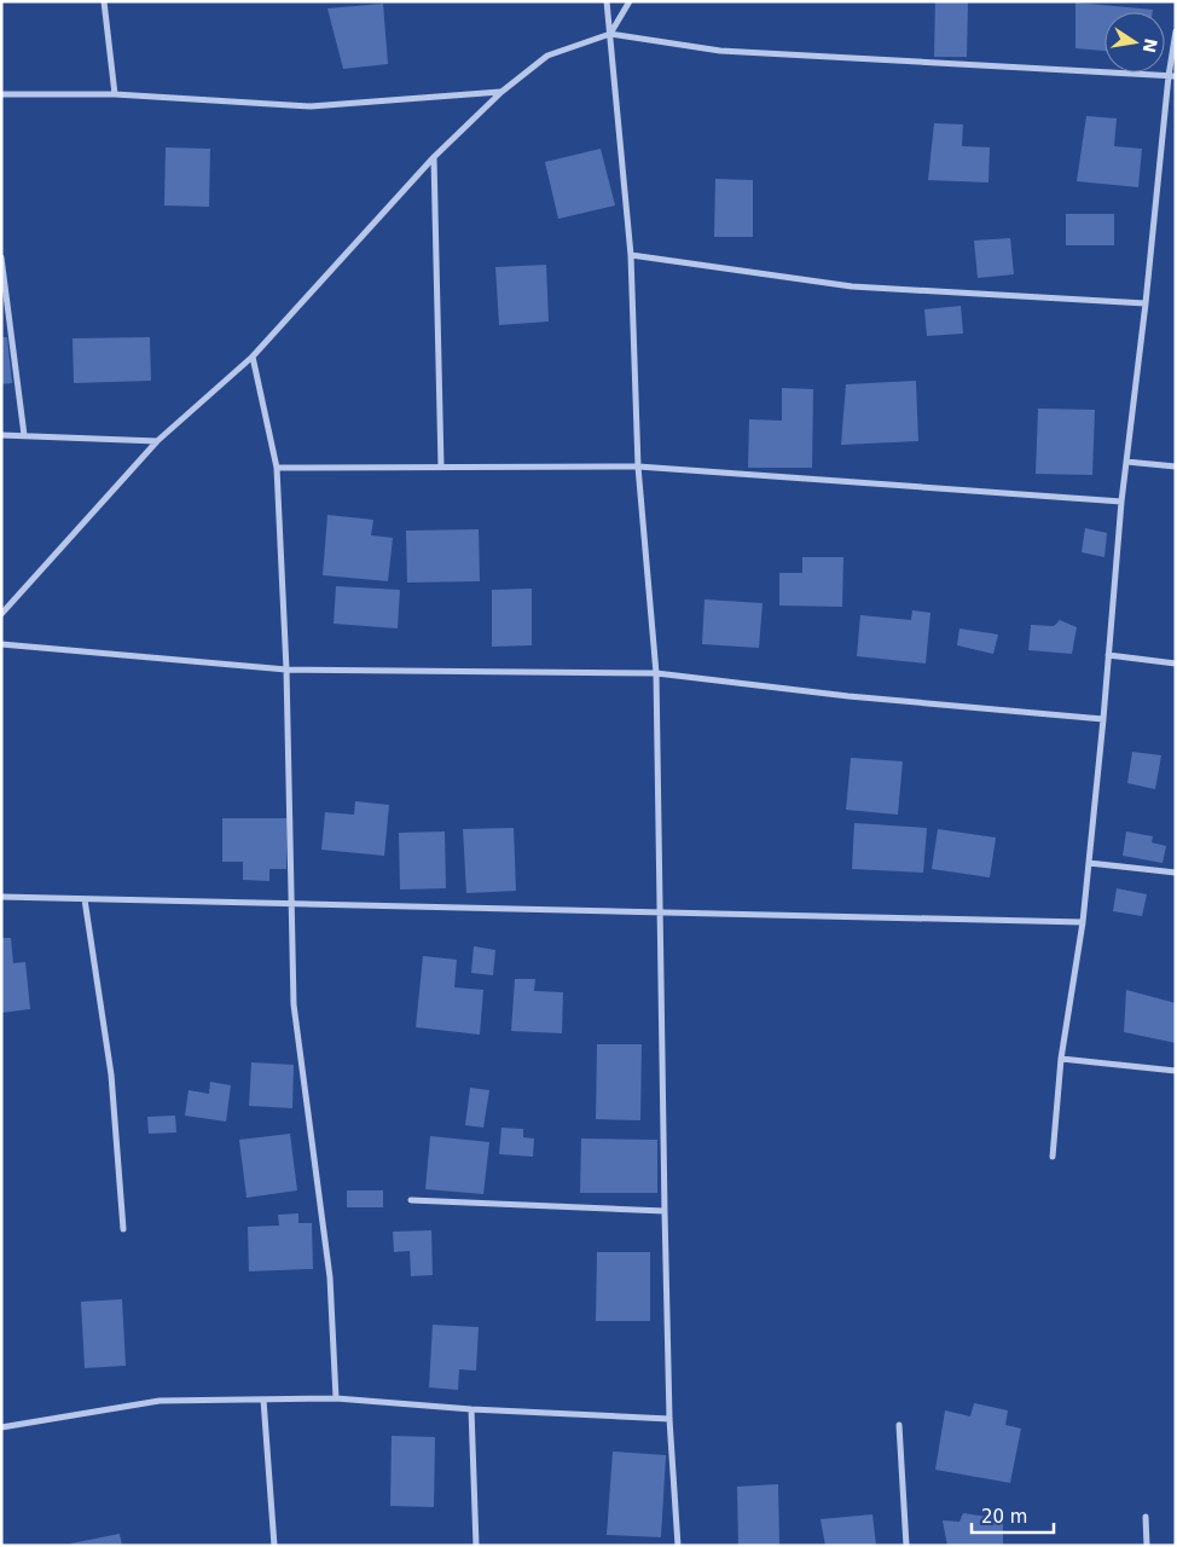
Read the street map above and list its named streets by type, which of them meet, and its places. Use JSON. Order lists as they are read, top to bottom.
{
  "scale_bar": "20 m",
  "north": "right"
}
